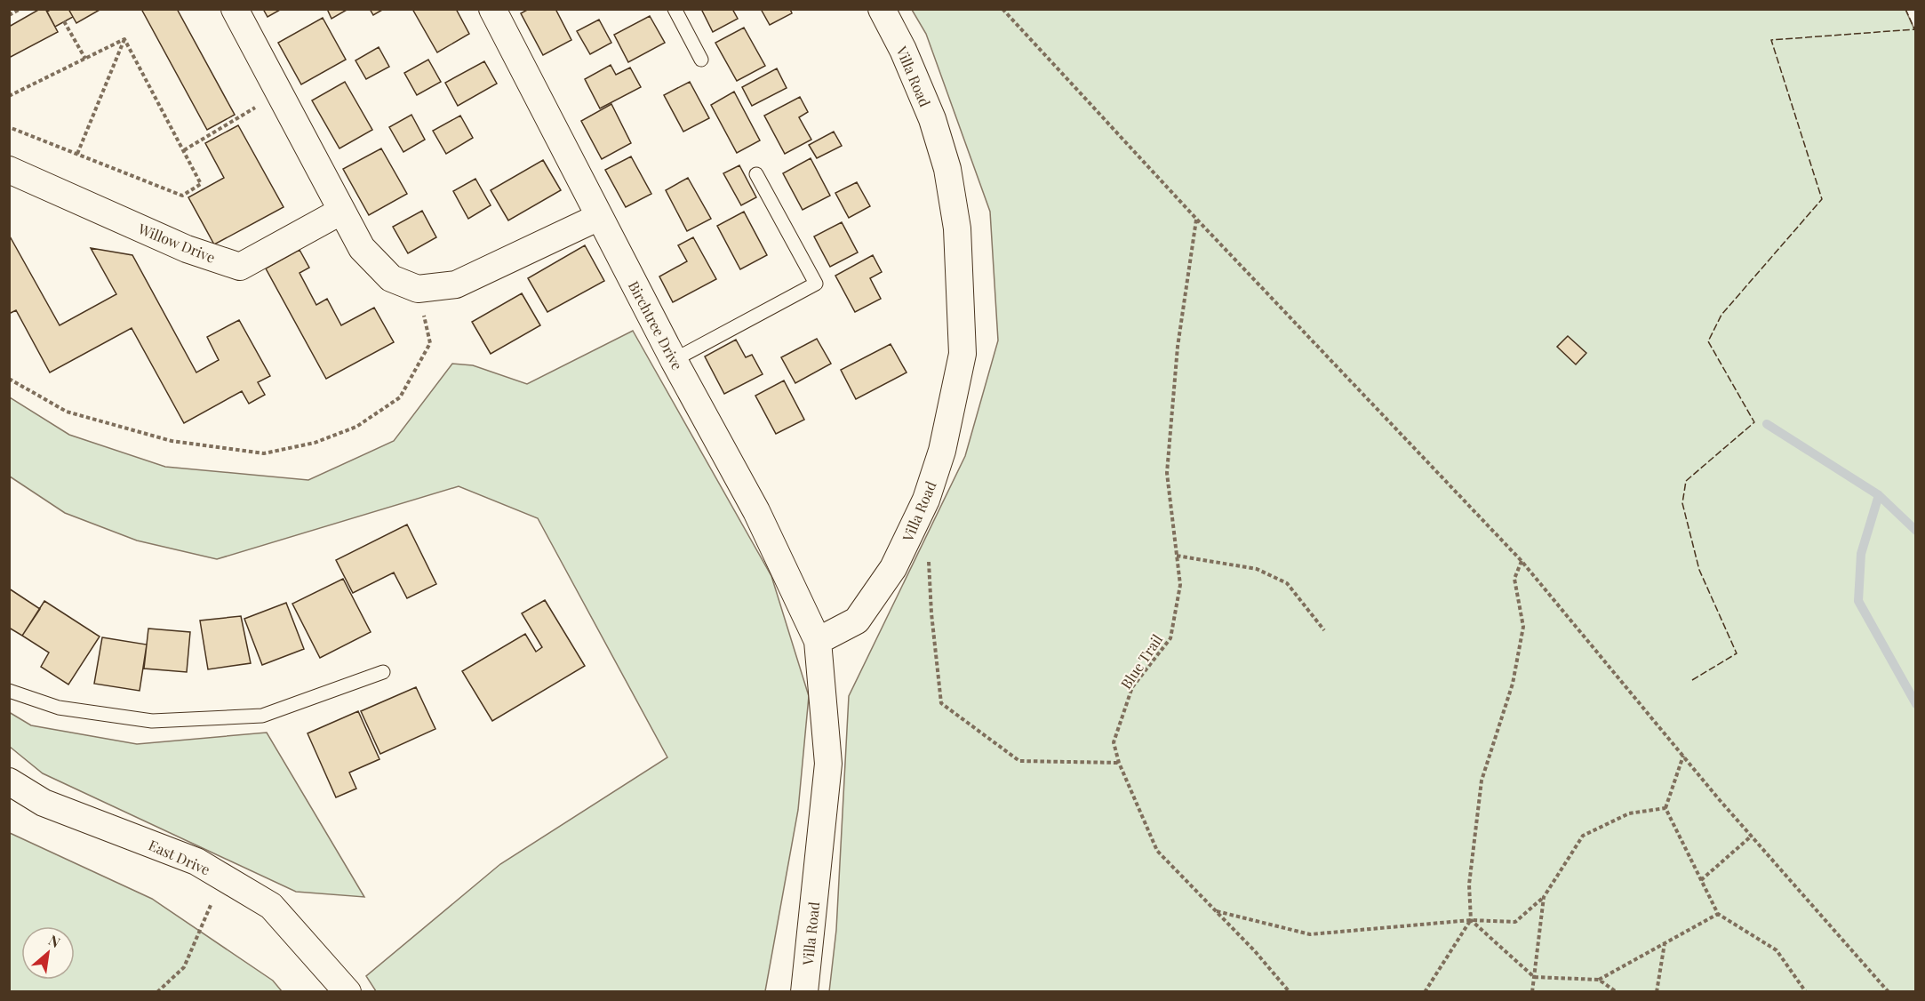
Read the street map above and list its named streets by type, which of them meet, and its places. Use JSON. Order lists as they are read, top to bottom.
{
  "streets": {
    "street": [
      "Villa Road",
      "Willow Drive",
      "Birchtree Drive",
      "East Drive"
    ],
    "path": ["Blue Trail"]
  },
  "crossings": [
    ["Villa Road", "Birchtree Drive"]
  ],
  "north": "top right"
}
